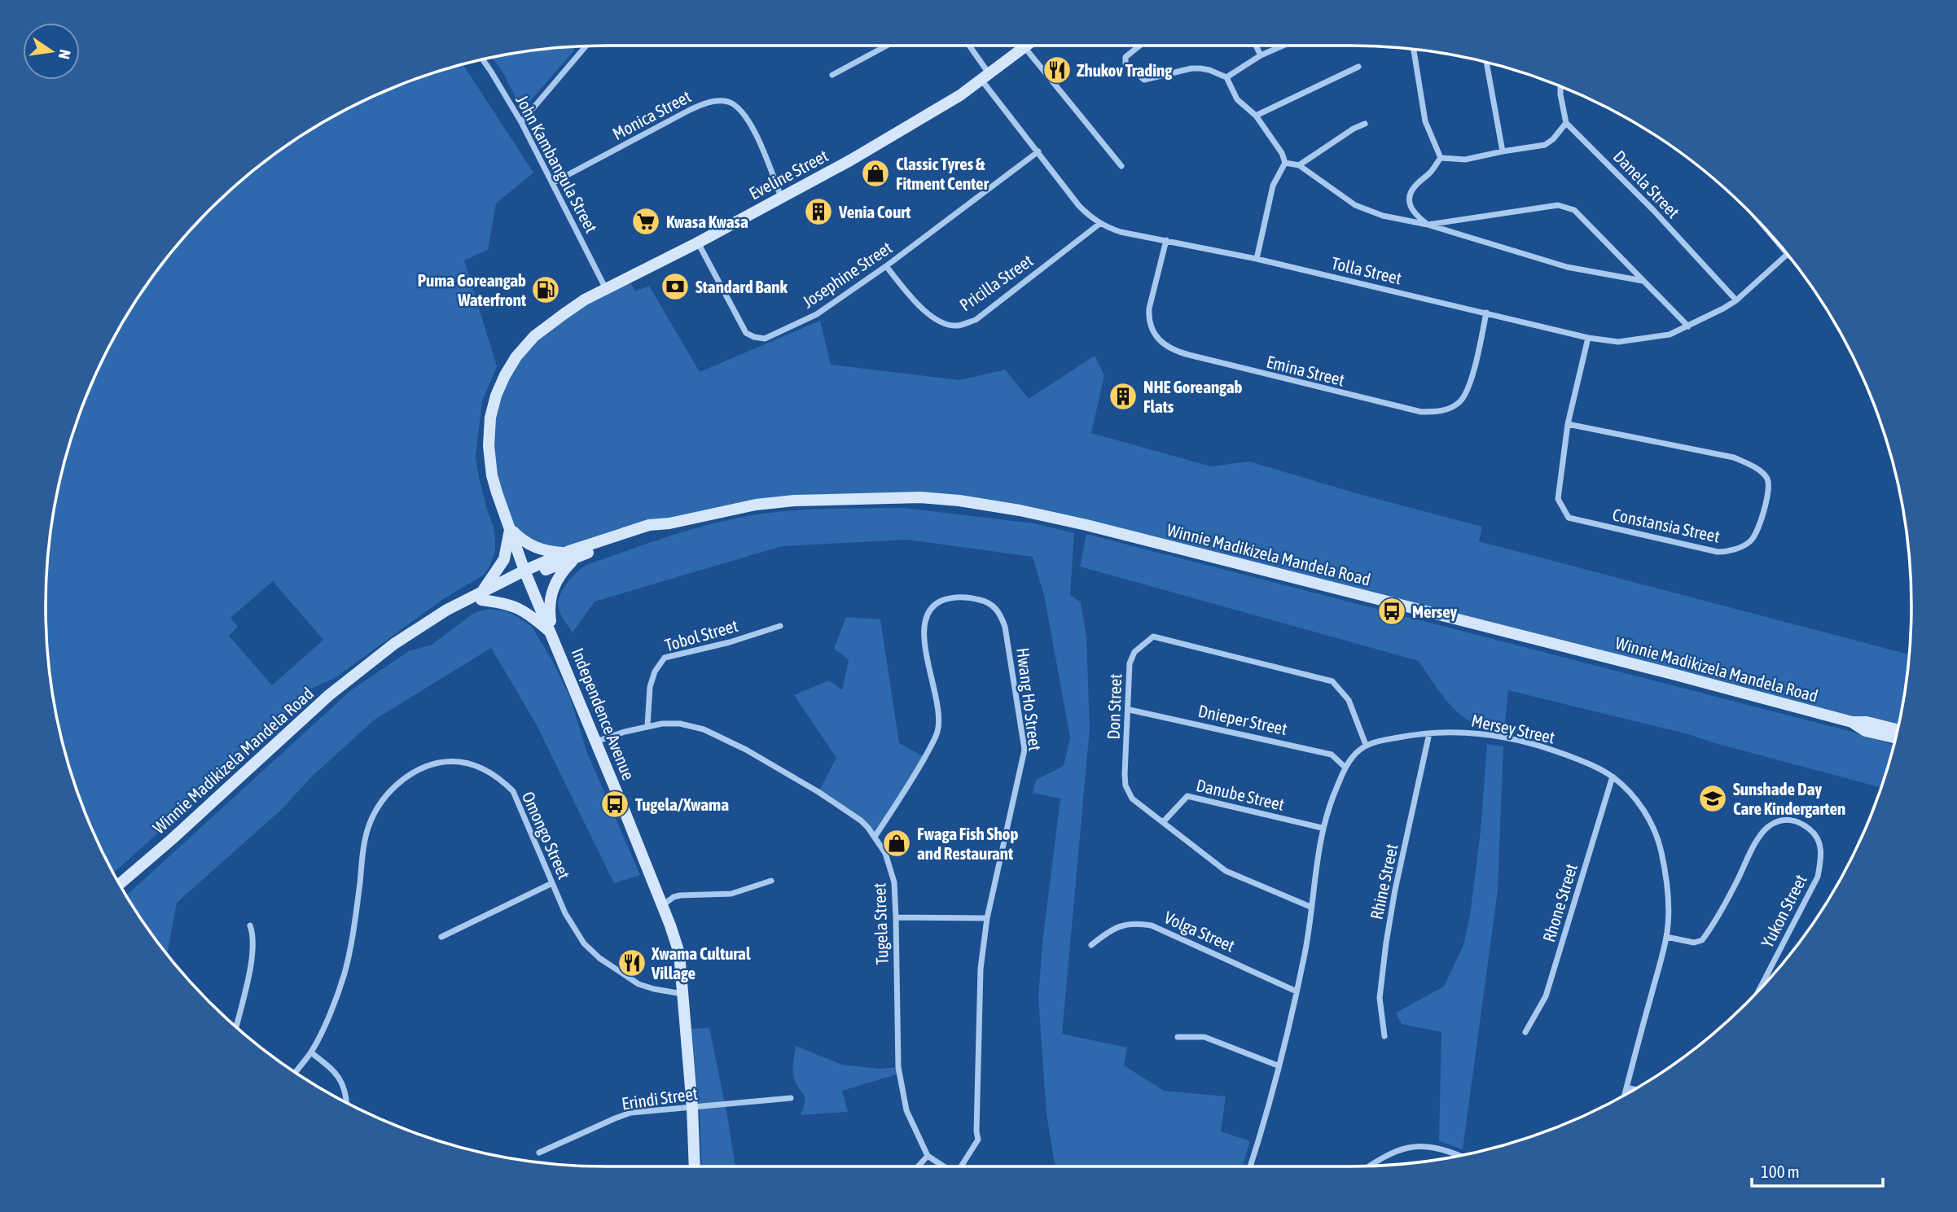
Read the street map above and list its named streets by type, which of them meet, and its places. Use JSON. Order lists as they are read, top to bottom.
{
  "streets": {
    "main road": ["Eveline Street", "Winnie Madikizela Mandela Road", "Independence Avenue"],
    "street": [
      "Monica Street",
      "John Kambangula Street",
      "Danela Street",
      "Tolla Street",
      "Josephine Street",
      "Pricilla Street",
      "Emina Street",
      "Constansia Street",
      "Tobol Street",
      "Hwang Ho Street",
      "Don Street",
      "Dnieper Street",
      "Mersey Street",
      "Danube Street",
      "Omongo Street",
      "Rhine Street",
      "Rhone Street",
      "Yukon Street",
      "Tugela Street",
      "Volga Street",
      "Erindi Street"
    ]
  },
  "crossings": [
    ["Monica Street", "John Kambangula Street"],
    ["Monica Street", "Eveline Street"],
    ["John Kambangula Street", "Eveline Street"],
    ["Eveline Street", "Tolla Street"],
    ["Eveline Street", "Josephine Street"],
    ["Eveline Street", "Winnie Madikizela Mandela Road"],
    ["Eveline Street", "Independence Avenue"],
    ["Danela Street", "Tolla Street"],
    ["Tolla Street", "Josephine Street"],
    ["Tolla Street", "Pricilla Street"],
    ["Tolla Street", "Emina Street"],
    ["Tolla Street", "Constansia Street"],
    ["Josephine Street", "Pricilla Street"],
    ["Winnie Madikizela Mandela Road", "Independence Avenue"],
    ["Tobol Street", "Tugela Street"],
    ["Hwang Ho Street", "Tugela Street"],
    ["Don Street", "Dnieper Street"],
    ["Don Street", "Mersey Street"],
    ["Don Street", "Danube Street"],
    ["Independence Avenue", "Omongo Street"],
    ["Independence Avenue", "Tugela Street"],
    ["Independence Avenue", "Erindi Street"],
    ["Mersey Street", "Rhine Street"],
    ["Mersey Street", "Rhone Street"],
    ["Mersey Street", "Yukon Street"]
  ],
  "places": {
    "restaurant": ["Zhukov Trading", "Xwama Cultural Village"],
    "shop": ["Classic Tyres & Fitment Center", "Fwaga Fish Shop and Restaurant"],
    "building": ["Venia Court", "NHE Goreangab Flats"],
    "supermarket": ["Kwasa Kwasa"],
    "bank": ["Standard Bank"],
    "fuel station": ["Puma Goreangab Waterfront"],
    "bus stop": ["Mersey", "Tugela/Xwama"],
    "school or university": ["Sunshade Day Care Kindergarten"]
  },
  "scale_bar": "100 m",
  "north": "right"
}
